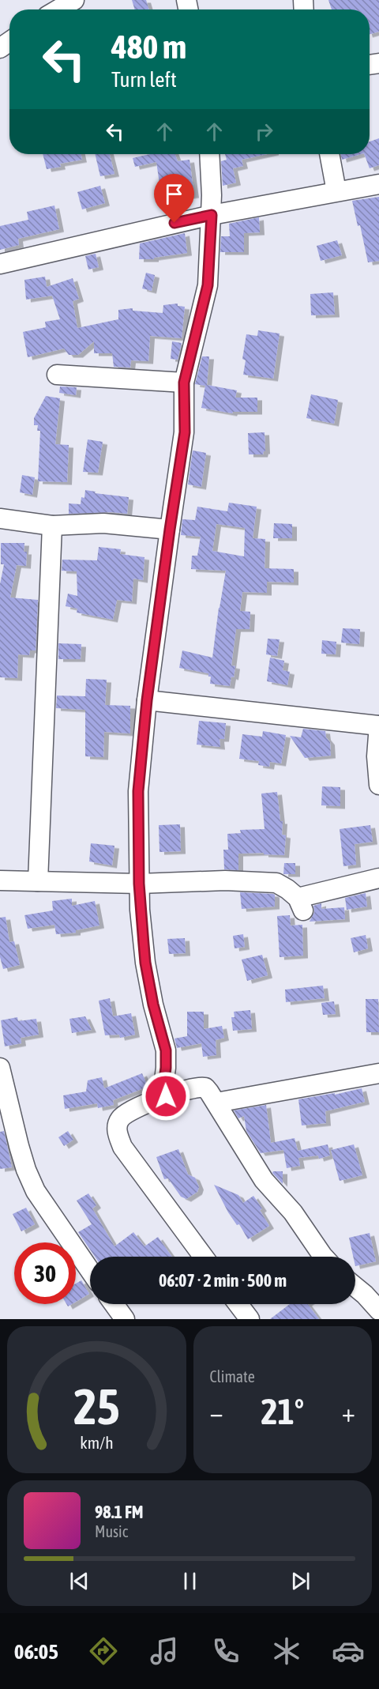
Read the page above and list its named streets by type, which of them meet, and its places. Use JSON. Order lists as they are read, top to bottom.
{
  "page": {
    "turn": ["480 m", "Turn left"],
    "limit": "30",
    "trip": "06:07 · 2 min · 500 m",
    "tile": "Climate",
    "heat": ["−", "21°", "+"],
    "song": ["98.1 FM", "Music"],
    "tabs": "06:05",
    "gauge": ["25", "km/h"]
  }
}
